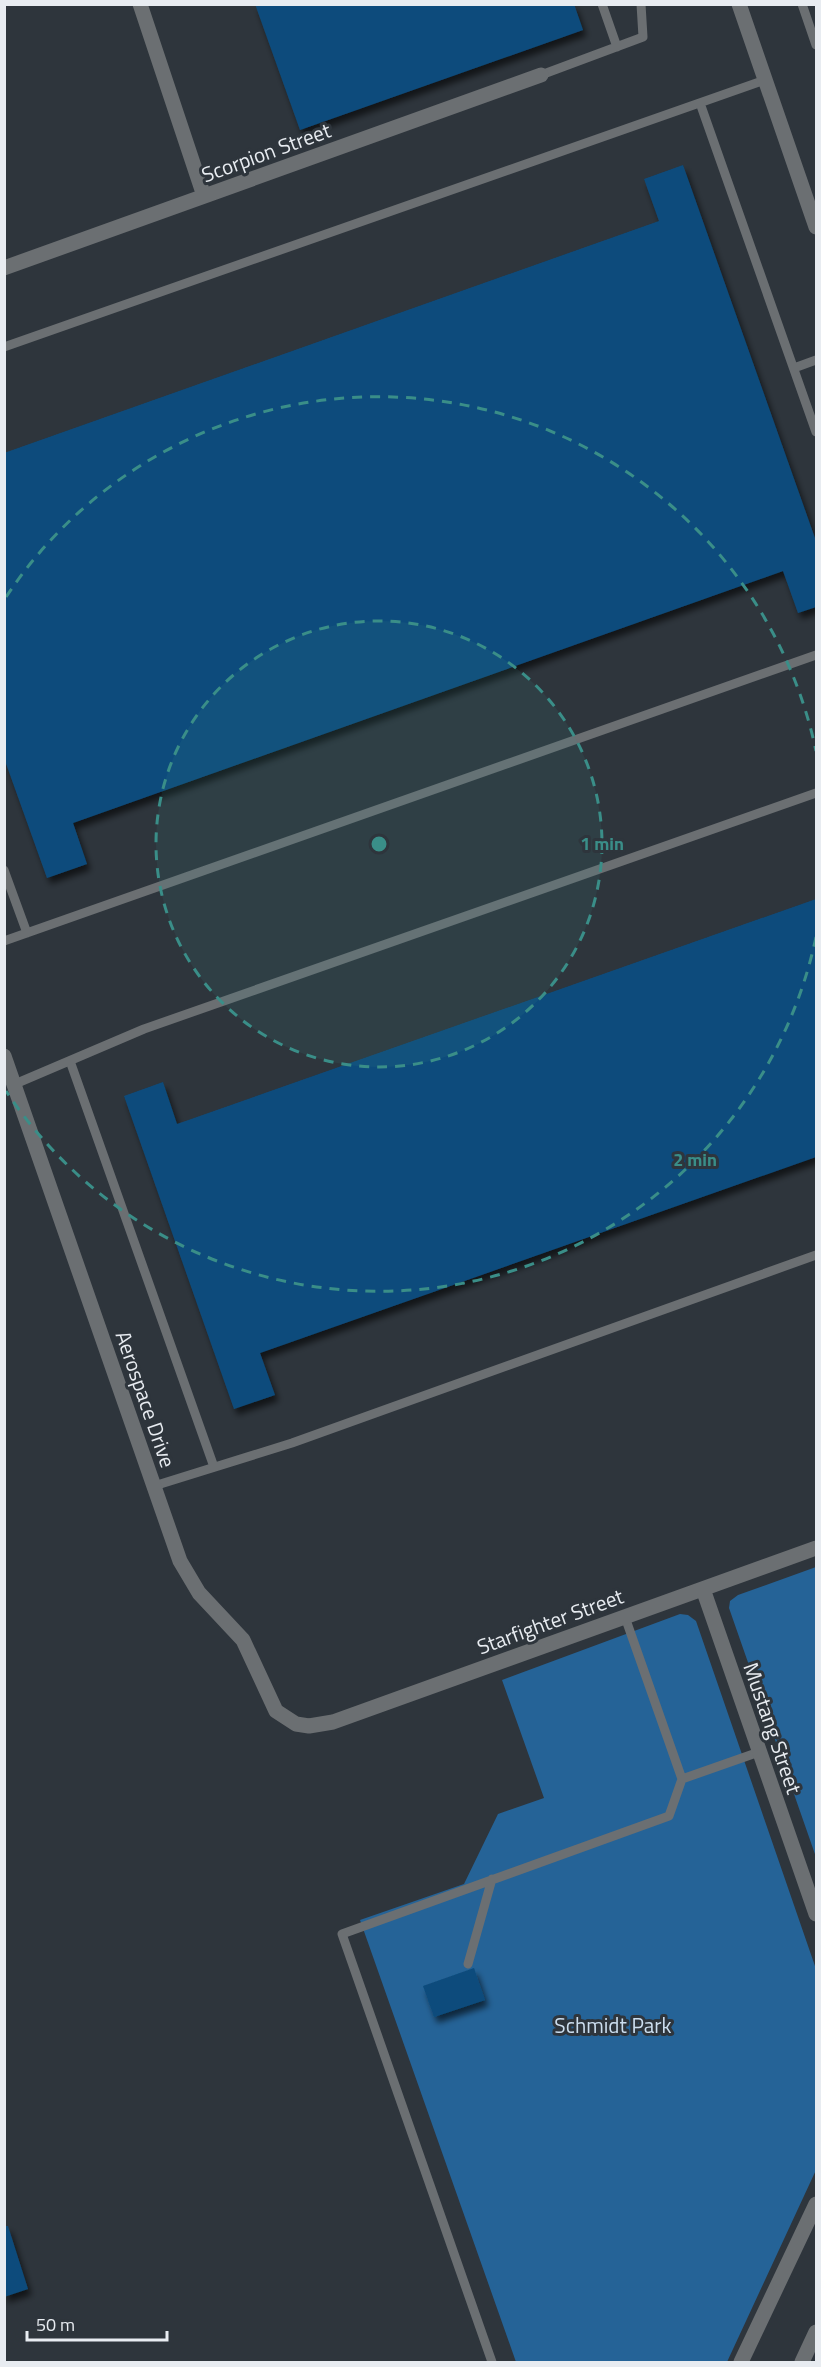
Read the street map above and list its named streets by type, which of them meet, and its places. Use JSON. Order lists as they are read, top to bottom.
{
  "streets": {
    "street": [
      "Scorpion Street",
      "Aerospace Drive",
      "Starfighter Street",
      "Mustang Street"
    ]
  },
  "crossings": [
    ["Aerospace Drive", "Starfighter Street"],
    ["Starfighter Street", "Mustang Street"]
  ],
  "parks": ["Schmidt Park"],
  "scale_bar": "50 m",
  "rings": ["1 min", "2 min"]
}
